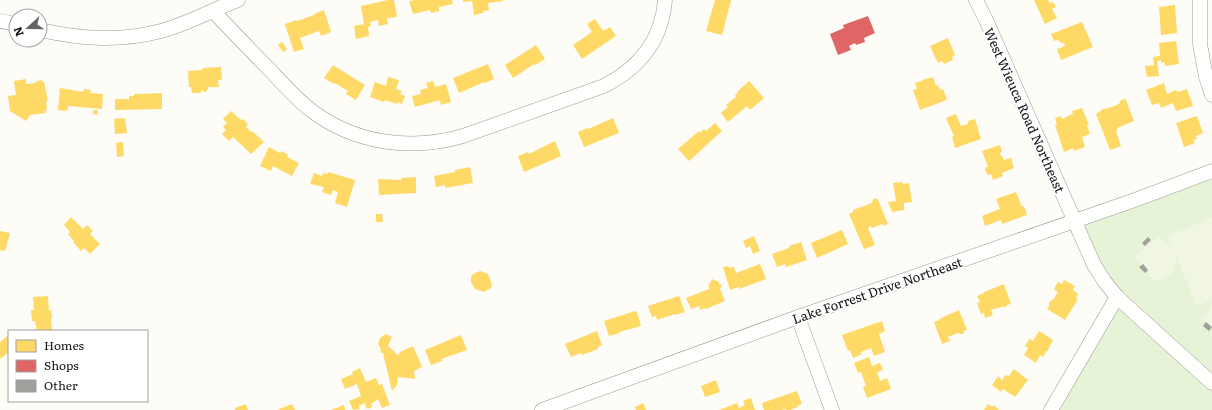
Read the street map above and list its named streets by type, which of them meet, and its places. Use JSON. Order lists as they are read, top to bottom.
{
  "streets": {
    "street": ["West Wieuca Road Northeast", "Lake Forrest Drive Northeast"]
  },
  "crossings": [
    ["West Wieuca Road Northeast", "Lake Forrest Drive Northeast"]
  ],
  "legend": ["Homes", "Shops", "Other"],
  "north": "left"
}
